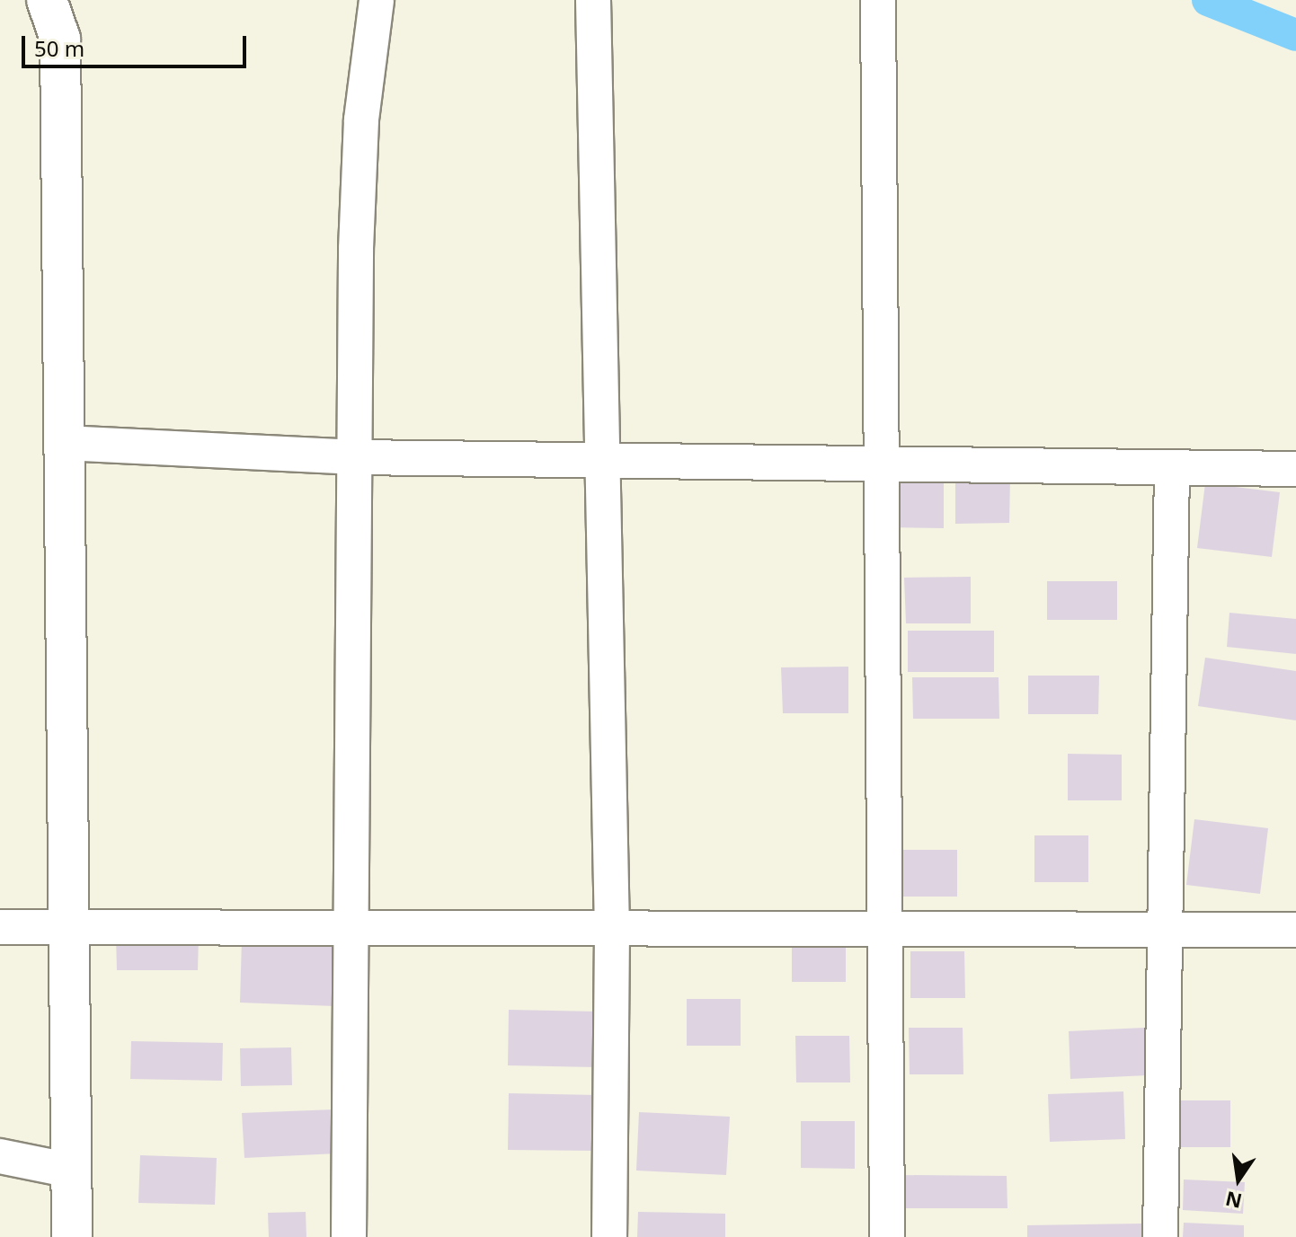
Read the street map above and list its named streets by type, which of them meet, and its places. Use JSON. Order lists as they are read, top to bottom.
{
  "scale_bar": "50 m",
  "north": "bottom"
}
